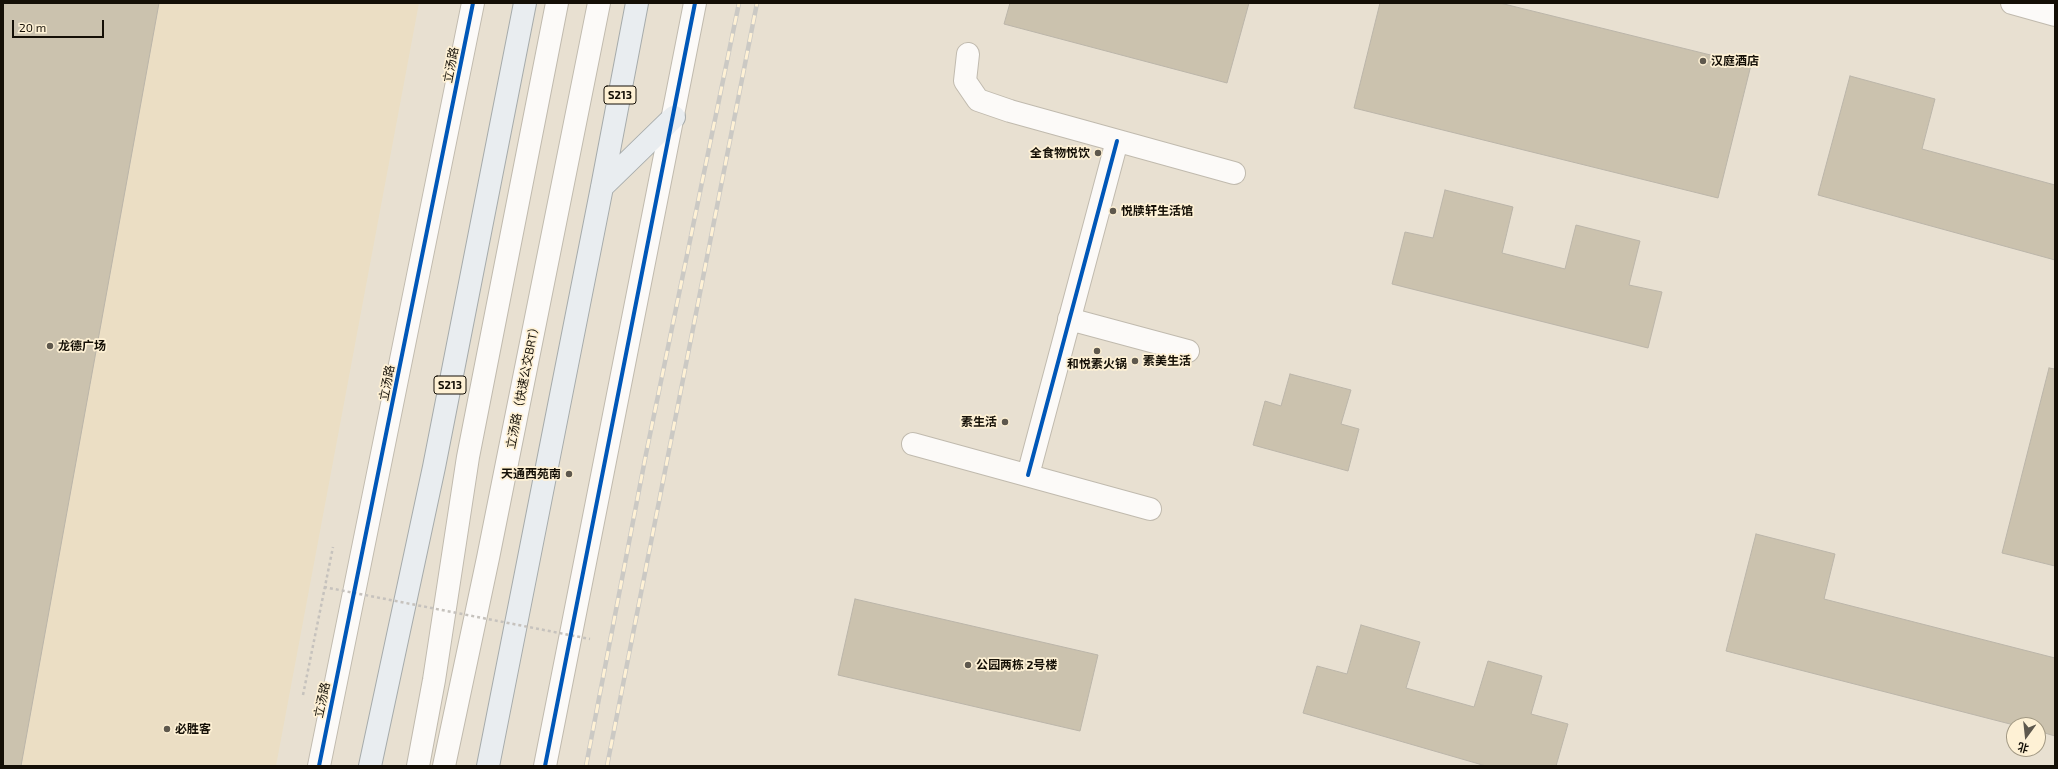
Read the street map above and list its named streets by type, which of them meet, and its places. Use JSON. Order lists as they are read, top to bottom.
{
  "streets": {
    "main road": ["S213"],
    "street": ["立汤路", "立汤路（快速公交BRT）"]
  },
  "places": [
    "汉庭酒店",
    "全食物悦饮",
    "悦牍轩生活馆",
    "龙德广场",
    "和悦素火锅",
    "素美生活",
    "素生活",
    "天通西苑南",
    "公园两栋 2号楼",
    "必胜客"
  ],
  "scale_bar": "20 m",
  "north": "bottom"
}
